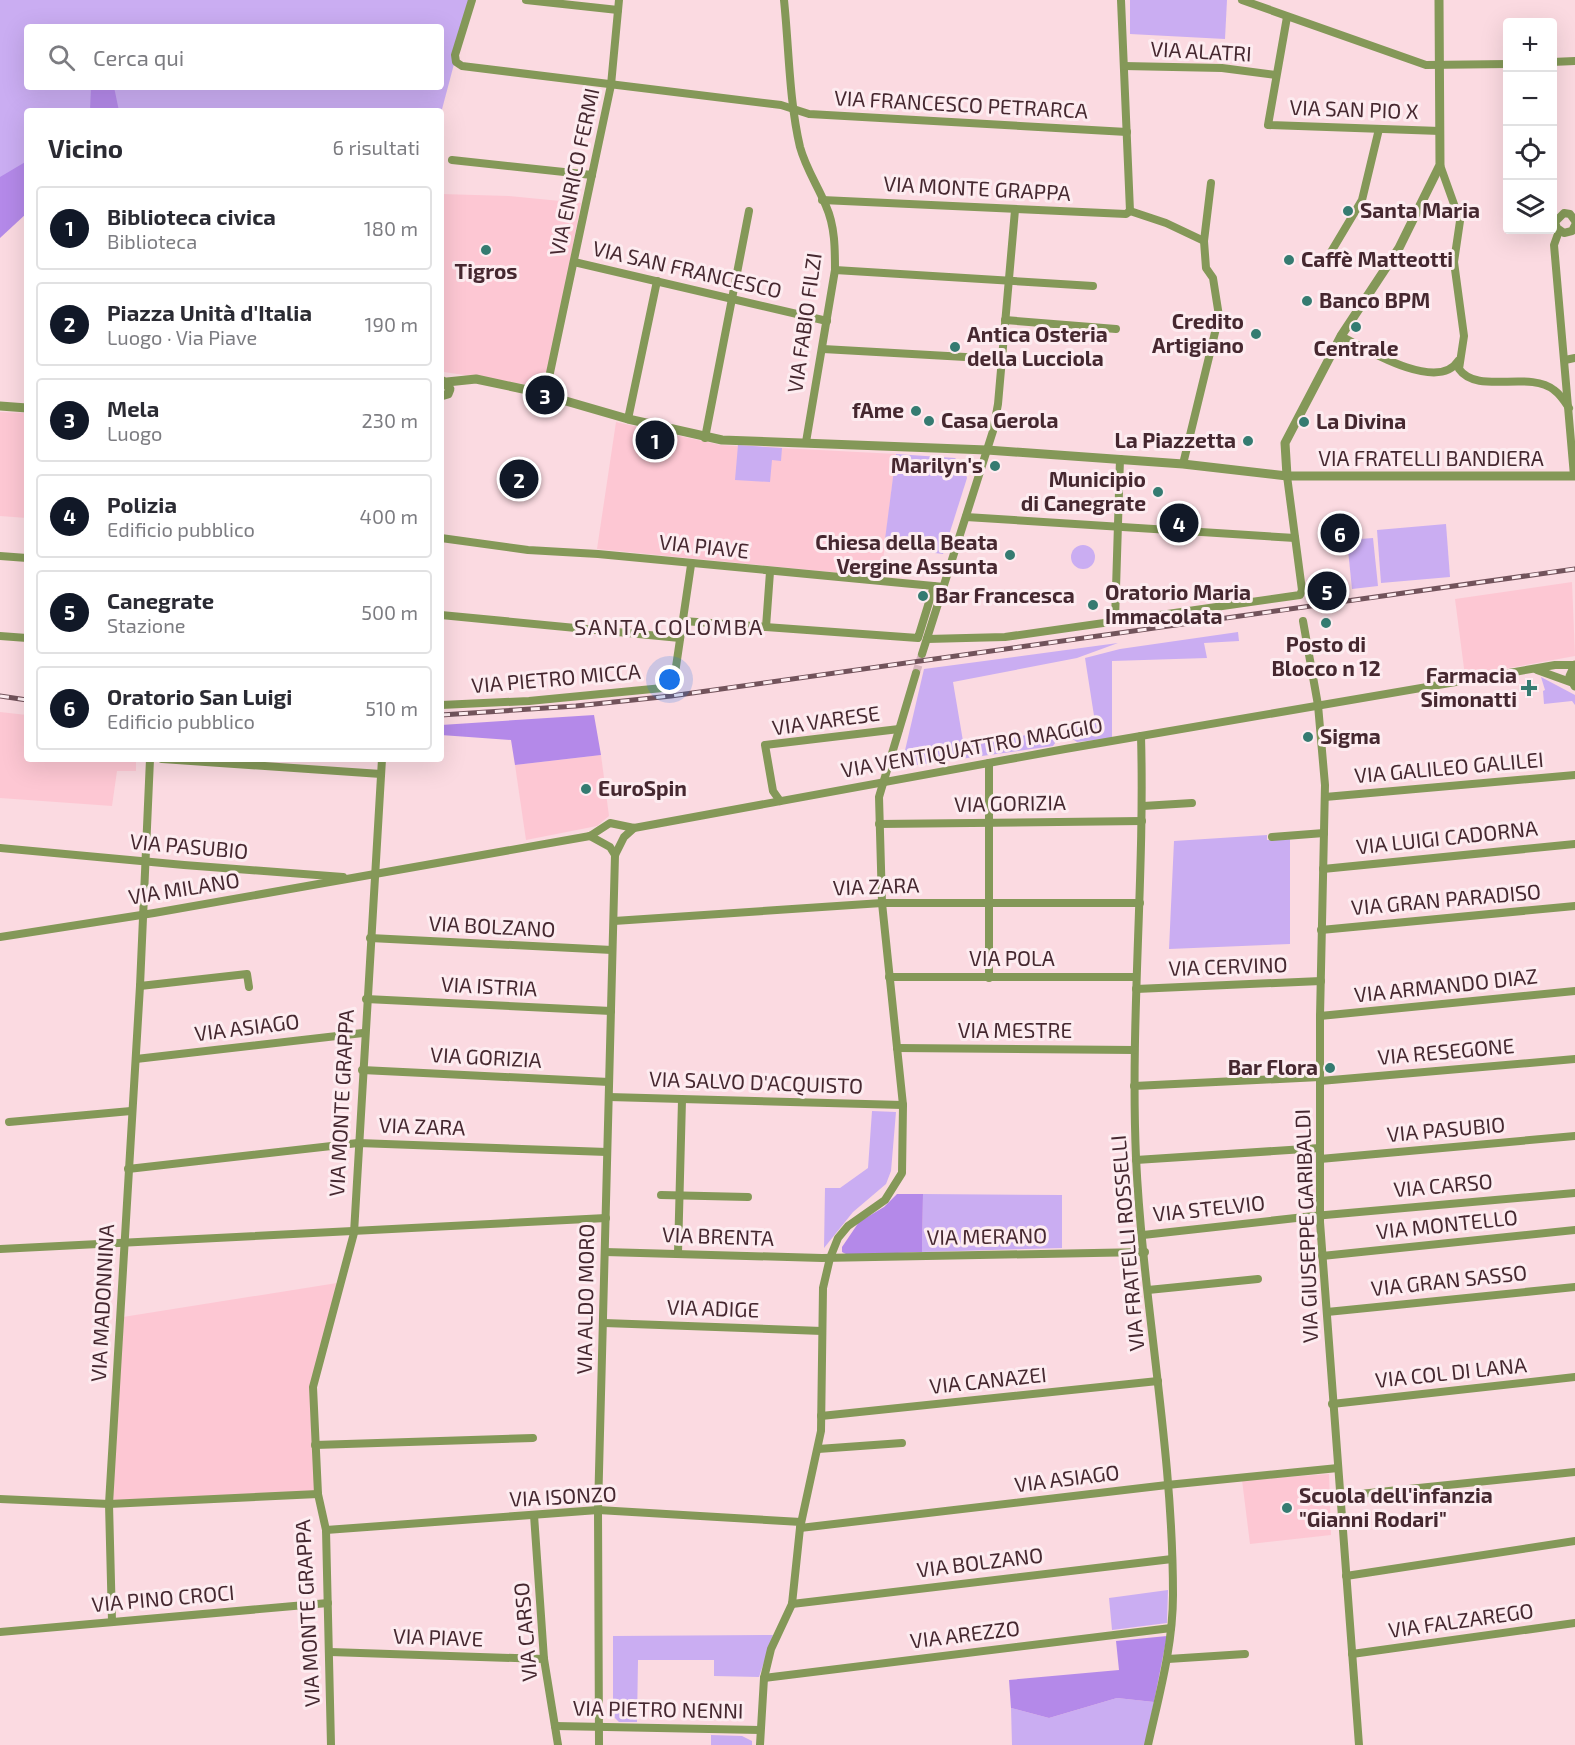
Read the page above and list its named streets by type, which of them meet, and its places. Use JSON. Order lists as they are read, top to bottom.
{
  "streets": {
    "street": [
      "VIA ALATRI",
      "VIA FRANCESCO PETRARCA",
      "VIA SAN PIO X",
      "VIA ENRICO FERMI",
      "VIA MONTE GRAPPA",
      "VIA SAN FRANCESCO",
      "VIA FABIO FILZI",
      "VIA FRATELLI BANDIERA",
      "VIA PIAVE",
      "VIA PIETRO MICCA",
      "VIA VARESE",
      "VIA VENTIQUATTRO MAGGIO",
      "VIA GALILEO GALILEI",
      "VIA GORIZIA",
      "VIA LUIGI CADORNA",
      "VIA PASUBIO",
      "VIA ZARA",
      "VIA MILANO",
      "VIA GRAN PARADISO",
      "VIA BOLZANO",
      "VIA POLA",
      "VIA CERVINO",
      "VIA ARMANDO DIAZ",
      "VIA ISTRIA",
      "VIA ASIAGO",
      "VIA MESTRE",
      "VIA RESEGONE",
      "VIA SALVO D'ACQUISTO",
      "VIA CARSO",
      "VIA STELVIO",
      "VIA MONTELLO",
      "VIA GIUSEPPE GARIBALDI",
      "VIA BRENTA",
      "VIA MERANO",
      "VIA FRATELLI ROSSELLI",
      "VIA GRAN SASSO",
      "VIA ALDO MORO",
      "VIA MADONNINA",
      "VIA ADIGE",
      "VIA COL DI LANA",
      "VIA CANAZEI",
      "VIA ISONZO",
      "VIA PINO CROCI",
      "VIA FALZAREGO",
      "VIA AREZZO",
      "VIA PIETRO NENNI"
    ]
  },
  "crossings": [
    ["VIA ALATRI", "VIA SAN PIO X"],
    ["VIA FRANCESCO PETRARCA", "VIA ENRICO FERMI"],
    ["VIA FRANCESCO PETRARCA", "VIA FABIO FILZI"],
    ["VIA ENRICO FERMI", "VIA SAN FRANCESCO"],
    ["VIA ENRICO FERMI", "VIA FRATELLI BANDIERA"],
    ["VIA MONTE GRAPPA", "VIA FABIO FILZI"],
    ["VIA MONTE GRAPPA", "VIA PIAVE"],
    ["VIA MONTE GRAPPA", "VIA GORIZIA"],
    ["VIA MONTE GRAPPA", "VIA PASUBIO"],
    ["VIA MONTE GRAPPA", "VIA ZARA"],
    ["VIA MONTE GRAPPA", "VIA MILANO"],
    ["VIA MONTE GRAPPA", "VIA BOLZANO"],
    ["VIA MONTE GRAPPA", "VIA ISTRIA"],
    ["VIA MONTE GRAPPA", "VIA ASIAGO"],
    ["VIA MONTE GRAPPA", "VIA ISONZO"],
    ["VIA MONTE GRAPPA", "VIA PINO CROCI"],
    ["VIA SAN FRANCESCO", "VIA FABIO FILZI"],
    ["VIA FABIO FILZI", "VIA FRATELLI BANDIERA"],
    ["VIA PIAVE", "VIA CARSO"],
    ["VIA VARESE", "VIA VENTIQUATTRO MAGGIO"],
    ["VIA VENTIQUATTRO MAGGIO", "VIA GIUSEPPE GARIBALDI"],
    ["VIA VENTIQUATTRO MAGGIO", "VIA FRATELLI ROSSELLI"],
    ["VIA VENTIQUATTRO MAGGIO", "VIA ALDO MORO"],
    ["VIA GALILEO GALILEI", "VIA GIUSEPPE GARIBALDI"],
    ["VIA GORIZIA", "VIA FRATELLI ROSSELLI"],
    ["VIA GORIZIA", "VIA ALDO MORO"],
    ["VIA LUIGI CADORNA", "VIA GIUSEPPE GARIBALDI"],
    ["VIA PASUBIO", "VIA MILANO"],
    ["VIA PASUBIO", "VIA GIUSEPPE GARIBALDI"],
    ["VIA PASUBIO", "VIA MADONNINA"],
    ["VIA ZARA", "VIA FRATELLI ROSSELLI"],
    ["VIA ZARA", "VIA ALDO MORO"],
    ["VIA ZARA", "VIA MADONNINA"],
    ["VIA MILANO", "VIA MADONNINA"],
    ["VIA GRAN PARADISO", "VIA GIUSEPPE GARIBALDI"],
    ["VIA BOLZANO", "VIA FRATELLI ROSSELLI"],
    ["VIA BOLZANO", "VIA ALDO MORO"],
    ["VIA POLA", "VIA FRATELLI ROSSELLI"],
    ["VIA CERVINO", "VIA GIUSEPPE GARIBALDI"],
    ["VIA CERVINO", "VIA FRATELLI ROSSELLI"],
    ["VIA ARMANDO DIAZ", "VIA GIUSEPPE GARIBALDI"],
    ["VIA ISTRIA", "VIA ALDO MORO"],
    ["VIA ASIAGO", "VIA GIUSEPPE GARIBALDI"],
    ["VIA ASIAGO", "VIA FRATELLI ROSSELLI"],
    ["VIA ASIAGO", "VIA MADONNINA"],
    ["VIA ASIAGO", "VIA ISONZO"],
    ["VIA MESTRE", "VIA FRATELLI ROSSELLI"],
    ["VIA RESEGONE", "VIA GIUSEPPE GARIBALDI"],
    ["VIA RESEGONE", "VIA FRATELLI ROSSELLI"],
    ["VIA SALVO D'ACQUISTO", "VIA ALDO MORO"],
    ["VIA CARSO", "VIA STELVIO"],
    ["VIA CARSO", "VIA GIUSEPPE GARIBALDI"],
    ["VIA CARSO", "VIA ISONZO"],
    ["VIA CARSO", "VIA PIETRO NENNI"],
    ["VIA STELVIO", "VIA GIUSEPPE GARIBALDI"],
    ["VIA STELVIO", "VIA FRATELLI ROSSELLI"],
    ["VIA MONTELLO", "VIA GIUSEPPE GARIBALDI"],
    ["VIA GIUSEPPE GARIBALDI", "VIA GRAN SASSO"],
    ["VIA GIUSEPPE GARIBALDI", "VIA COL DI LANA"],
    ["VIA GIUSEPPE GARIBALDI", "VIA FALZAREGO"],
    ["VIA BRENTA", "VIA MERANO"],
    ["VIA BRENTA", "VIA ALDO MORO"],
    ["VIA MERANO", "VIA FRATELLI ROSSELLI"],
    ["VIA FRATELLI ROSSELLI", "VIA CANAZEI"],
    ["VIA FRATELLI ROSSELLI", "VIA AREZZO"],
    ["VIA ALDO MORO", "VIA ADIGE"],
    ["VIA ALDO MORO", "VIA ISONZO"],
    ["VIA ALDO MORO", "VIA PIETRO NENNI"],
    ["VIA MADONNINA", "VIA PINO CROCI"]
  ],
  "districts": ["SANTA COLOMBA"],
  "places": {
    "other": [
      "Santa Maria",
      "Tigros",
      "Caffè Matteotti",
      "Banco BPM",
      "Centrale",
      "Credito Artigiano",
      "Antica Osteria della Lucciola",
      "fAme",
      "Casa Gerola",
      "La Divina",
      "La Piazzetta",
      "Marilyn's",
      "Municipio di Canegrate",
      "Chiesa della Beata Vergine Assunta",
      "Bar Francesca",
      "Oratorio Maria Immacolata",
      "Posto di Blocco n 12",
      "Sigma",
      "EuroSpin",
      "Bar Flora",
      "Scuola dell'infanzia \"Gianni Rodari\""
    ],
    "health": ["Farmacia Simonatti"]
  },
  "page": {
    "map_buttons": ["+", "−"],
    "search": "Cerca qui",
    "heading": ["Vicino", "6 risultati"],
    "list": [
      {
        "mark": "1",
        "name": "Biblioteca civica",
        "note": "Biblioteca",
        "value": "180 m"
      },
      {
        "mark": "2",
        "name": "Piazza Unità d'Italia",
        "note": "Luogo · Via Piave",
        "value": "190 m"
      },
      {
        "mark": "3",
        "name": "Mela",
        "note": "Luogo",
        "value": "230 m"
      },
      {
        "mark": "4",
        "name": "Polizia",
        "note": "Edificio pubblico",
        "value": "400 m"
      },
      {
        "mark": "5",
        "name": "Canegrate",
        "note": "Stazione",
        "value": "500 m"
      },
      {
        "mark": "6",
        "name": "Oratorio San Luigi",
        "note": "Edificio pubblico",
        "value": "510 m"
      }
    ],
    "pins": [
      "3",
      "1",
      "2",
      "4",
      "6",
      "5"
    ]
  }
}
